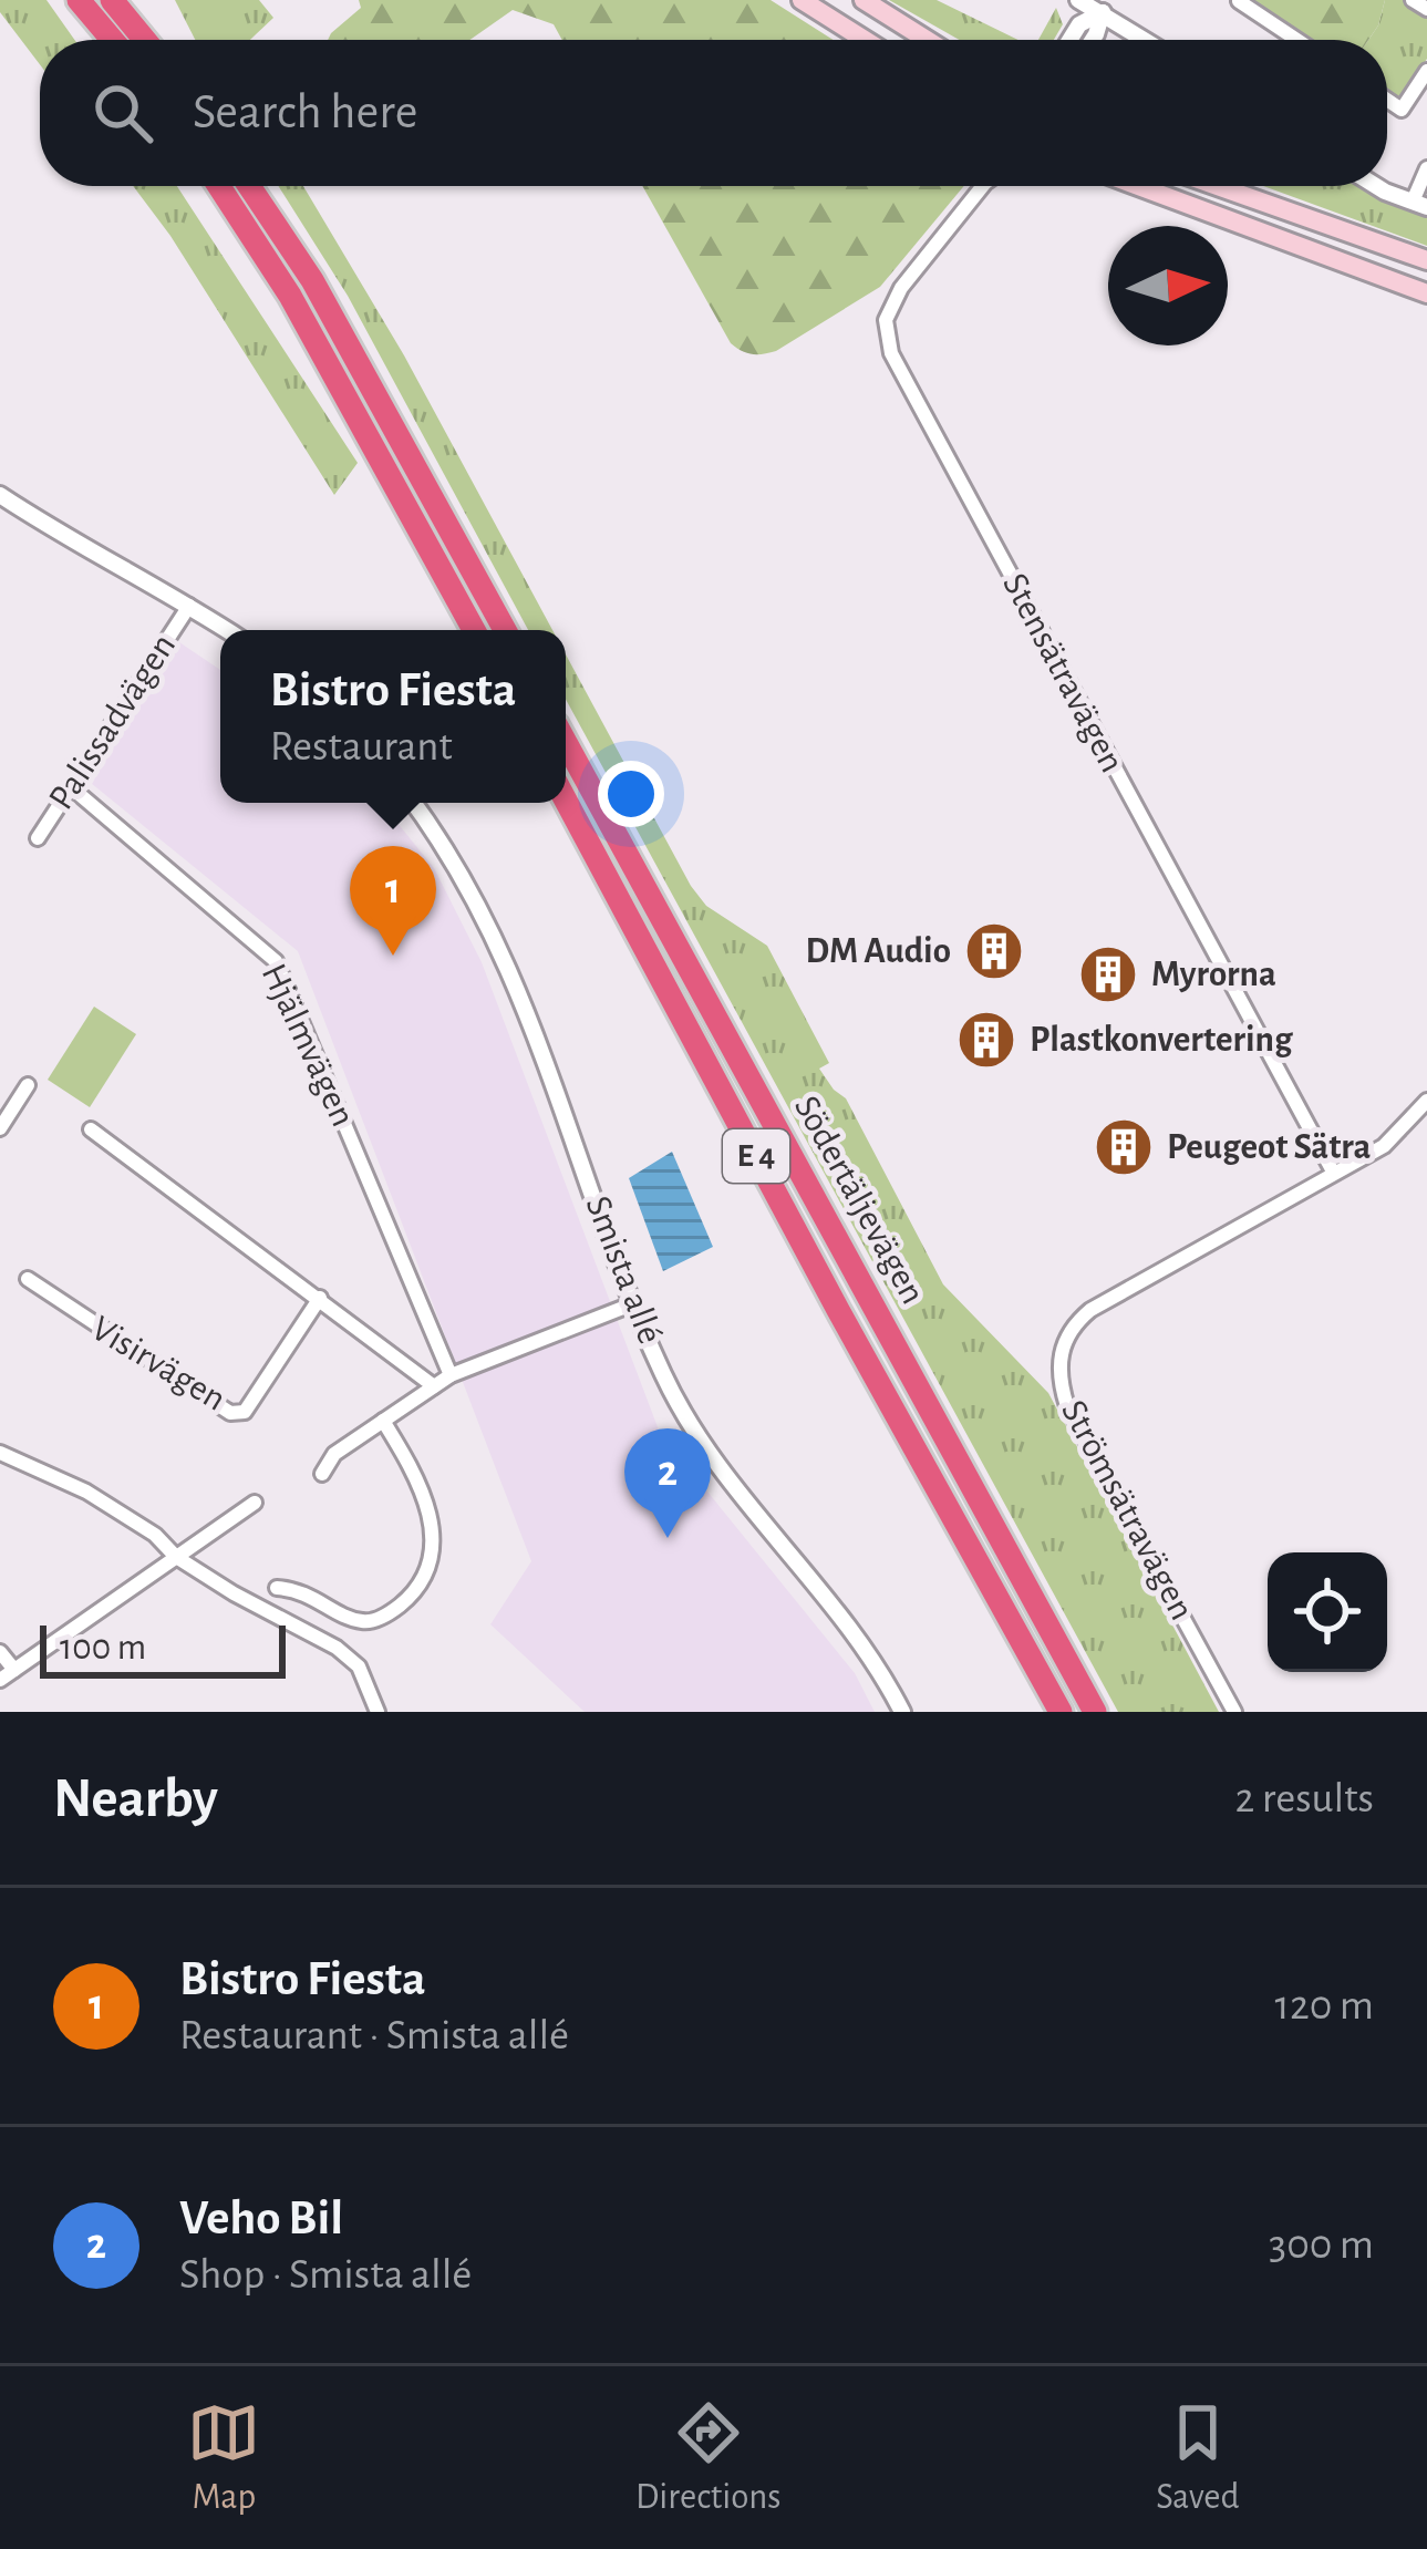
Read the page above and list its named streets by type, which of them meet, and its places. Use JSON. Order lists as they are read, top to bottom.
{
  "streets": {
    "highway": ["E 4", "Södertäljevägen"],
    "street": [
      "Stensätravägen",
      "Palissadvägen",
      "Hjälmvägen",
      "Smista allé",
      "Visirvägen",
      "Strömsätravägen"
    ]
  },
  "crossings": [
    ["Stensätravägen", "Strömsätravägen"],
    ["Palissadvägen", "Hjälmvägen"]
  ],
  "places": {
    "building": [
      "DM Audio",
      "Myrorna",
      "Plastkonvertering",
      "Peugeot Sätra"
    ]
  },
  "scale_bar": "100 m",
  "north": "right",
  "page": {
    "search": "Search here",
    "popup": ["Bistro Fiesta", "Restaurant"],
    "pins": ["1", "2"],
    "scale": "100 m",
    "heading": ["Nearby", "2 results"],
    "list": [
      {
        "mark": "1",
        "name": "Bistro Fiesta",
        "note": "Restaurant · Smista allé",
        "value": "120 m"
      },
      {
        "mark": "2",
        "name": "Veho Bil",
        "note": "Shop · Smista allé",
        "value": "300 m"
      }
    ],
    "nav": ["Map", "Directions", "Saved"]
  }
}
